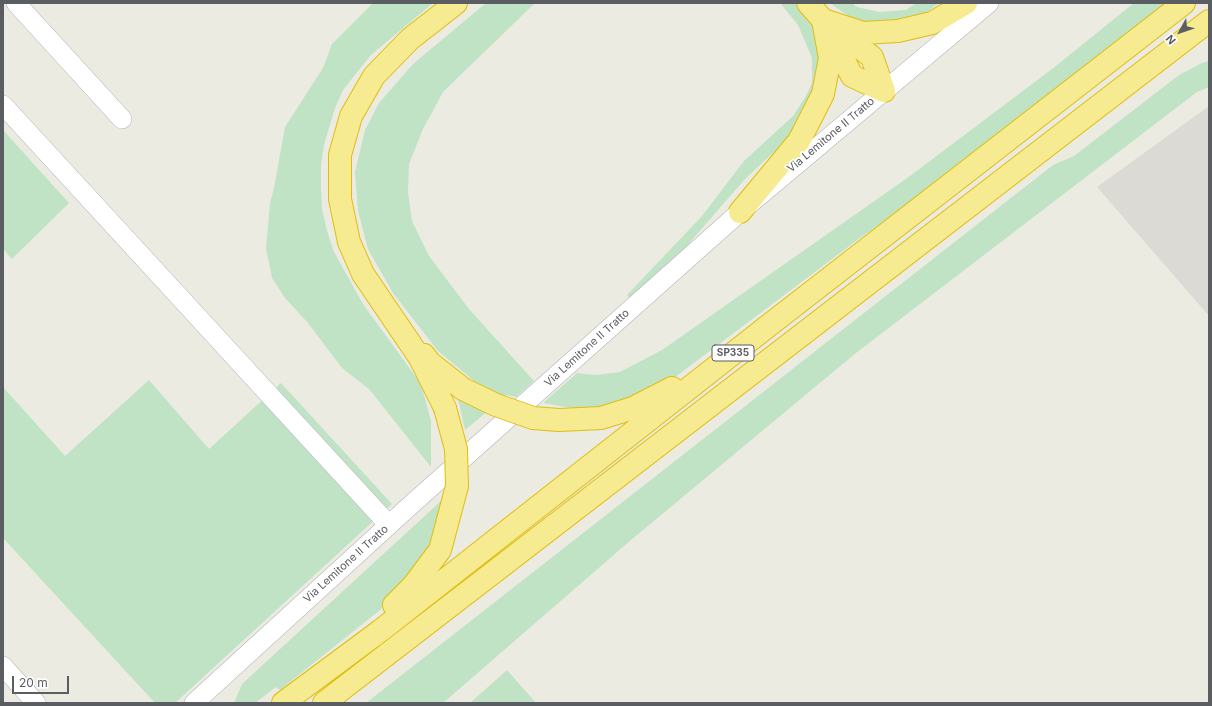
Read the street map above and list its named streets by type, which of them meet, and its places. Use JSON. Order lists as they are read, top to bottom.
{
  "streets": {
    "highway": ["SP335"],
    "street": ["Via Lemitone II Tratto"]
  },
  "scale_bar": "20 m",
  "north": "bottom left"
}
